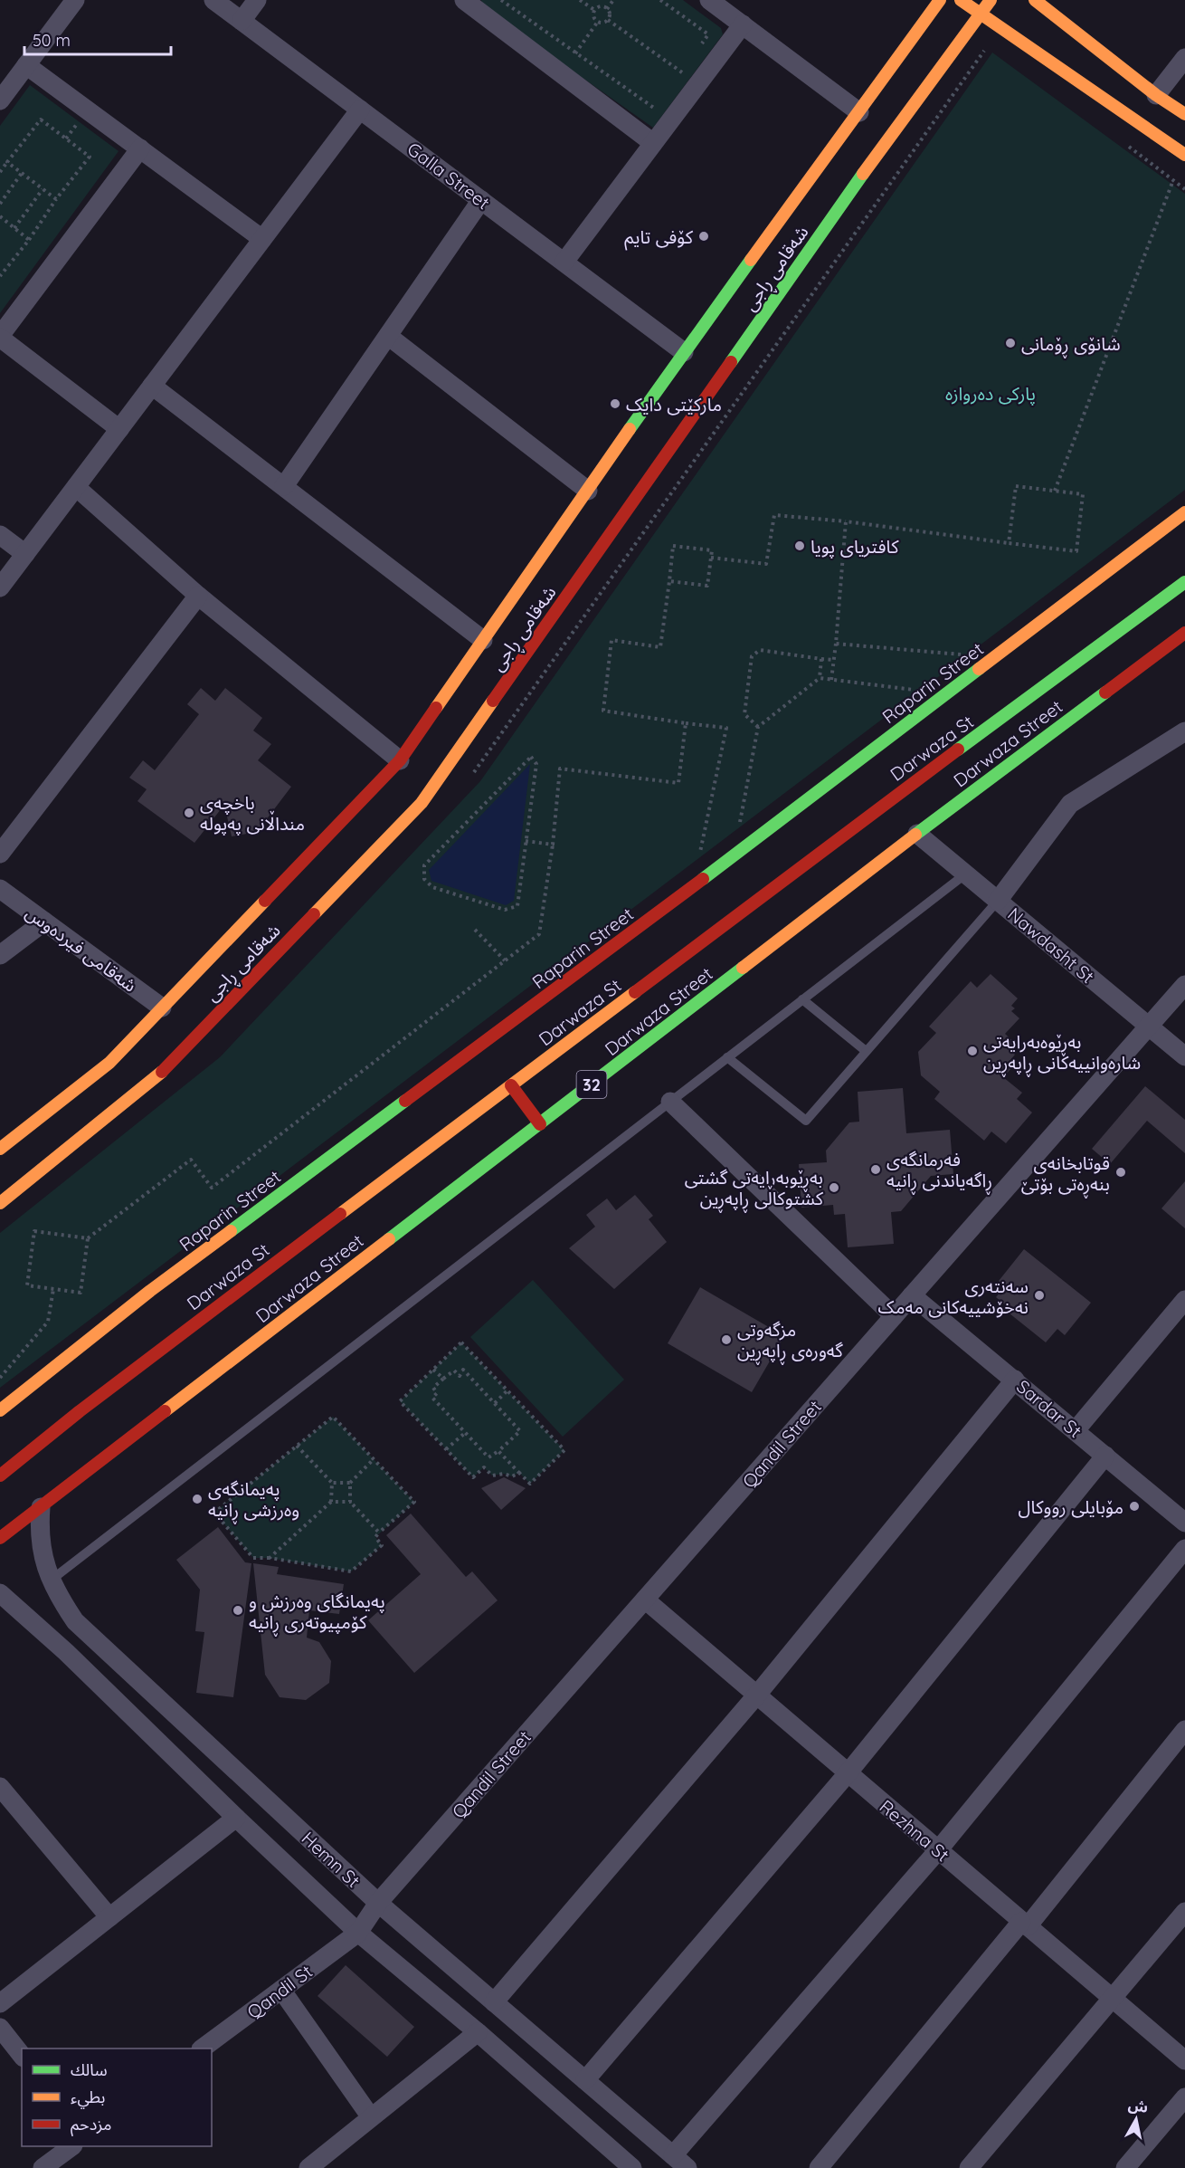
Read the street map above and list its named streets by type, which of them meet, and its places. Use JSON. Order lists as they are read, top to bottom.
{
  "streets": {
    "main road": [
      "شەقامی ڕاجی",
      "Raparin Street",
      "Darwaza Street",
      "Darwaza St",
      "32"
    ],
    "street": [
      "Galla Street",
      "Nawdasht St",
      "شەقامی فیردەوس",
      "Sardar St",
      "Qandil Street",
      "Rezhna St",
      "Hemn St",
      "Qandil St"
    ]
  },
  "crossings": [
    ["Galla Street", "شەقامی ڕاجی"],
    ["شەقامی ڕاجی", "شەقامی فیردەوس"],
    ["Darwaza Street", "Nawdasht St"],
    ["Darwaza Street", "Hemn St"],
    ["Nawdasht St", "Qandil Street"],
    ["Sardar St", "Qandil Street"],
    ["Qandil Street", "Rezhna St"],
    ["Qandil Street", "Hemn St"],
    ["Qandil Street", "Qandil St"],
    ["Hemn St", "Qandil St"]
  ],
  "parks": ["پارکی دەروازە"],
  "places": [
    "کۆفی تایم",
    "شانۆی ڕۆمانی",
    "مارکێتی دایک",
    "کافتریای پویا",
    "باخچەی منداڵانی پەپولە",
    "بەڕێوەبەرایەتی شارەوانییەکانی ڕاپەڕین",
    "فەرمانگەی ڕاگەیاندنی ڕانیە",
    "قوتابخانەی بنەڕەتی بۆتێ",
    "بەڕێوبەرایەتی گشتی کشتوکاڵی ڕاپەڕین",
    "سەنتەری نەخۆشییەکانی مەمک",
    "مزگەوتی گەورەی ڕاپەڕین",
    "پەیمانگەی وەرزشی ڕانیە",
    "مۆبایلی رووکال",
    "پەیمانگای وەرزش و کۆمپیوتەری ڕانیە"
  ],
  "legend": ["سالك", "بطيء", "مزدحم"],
  "scale_bar": "50 m",
  "north": "top"
}
